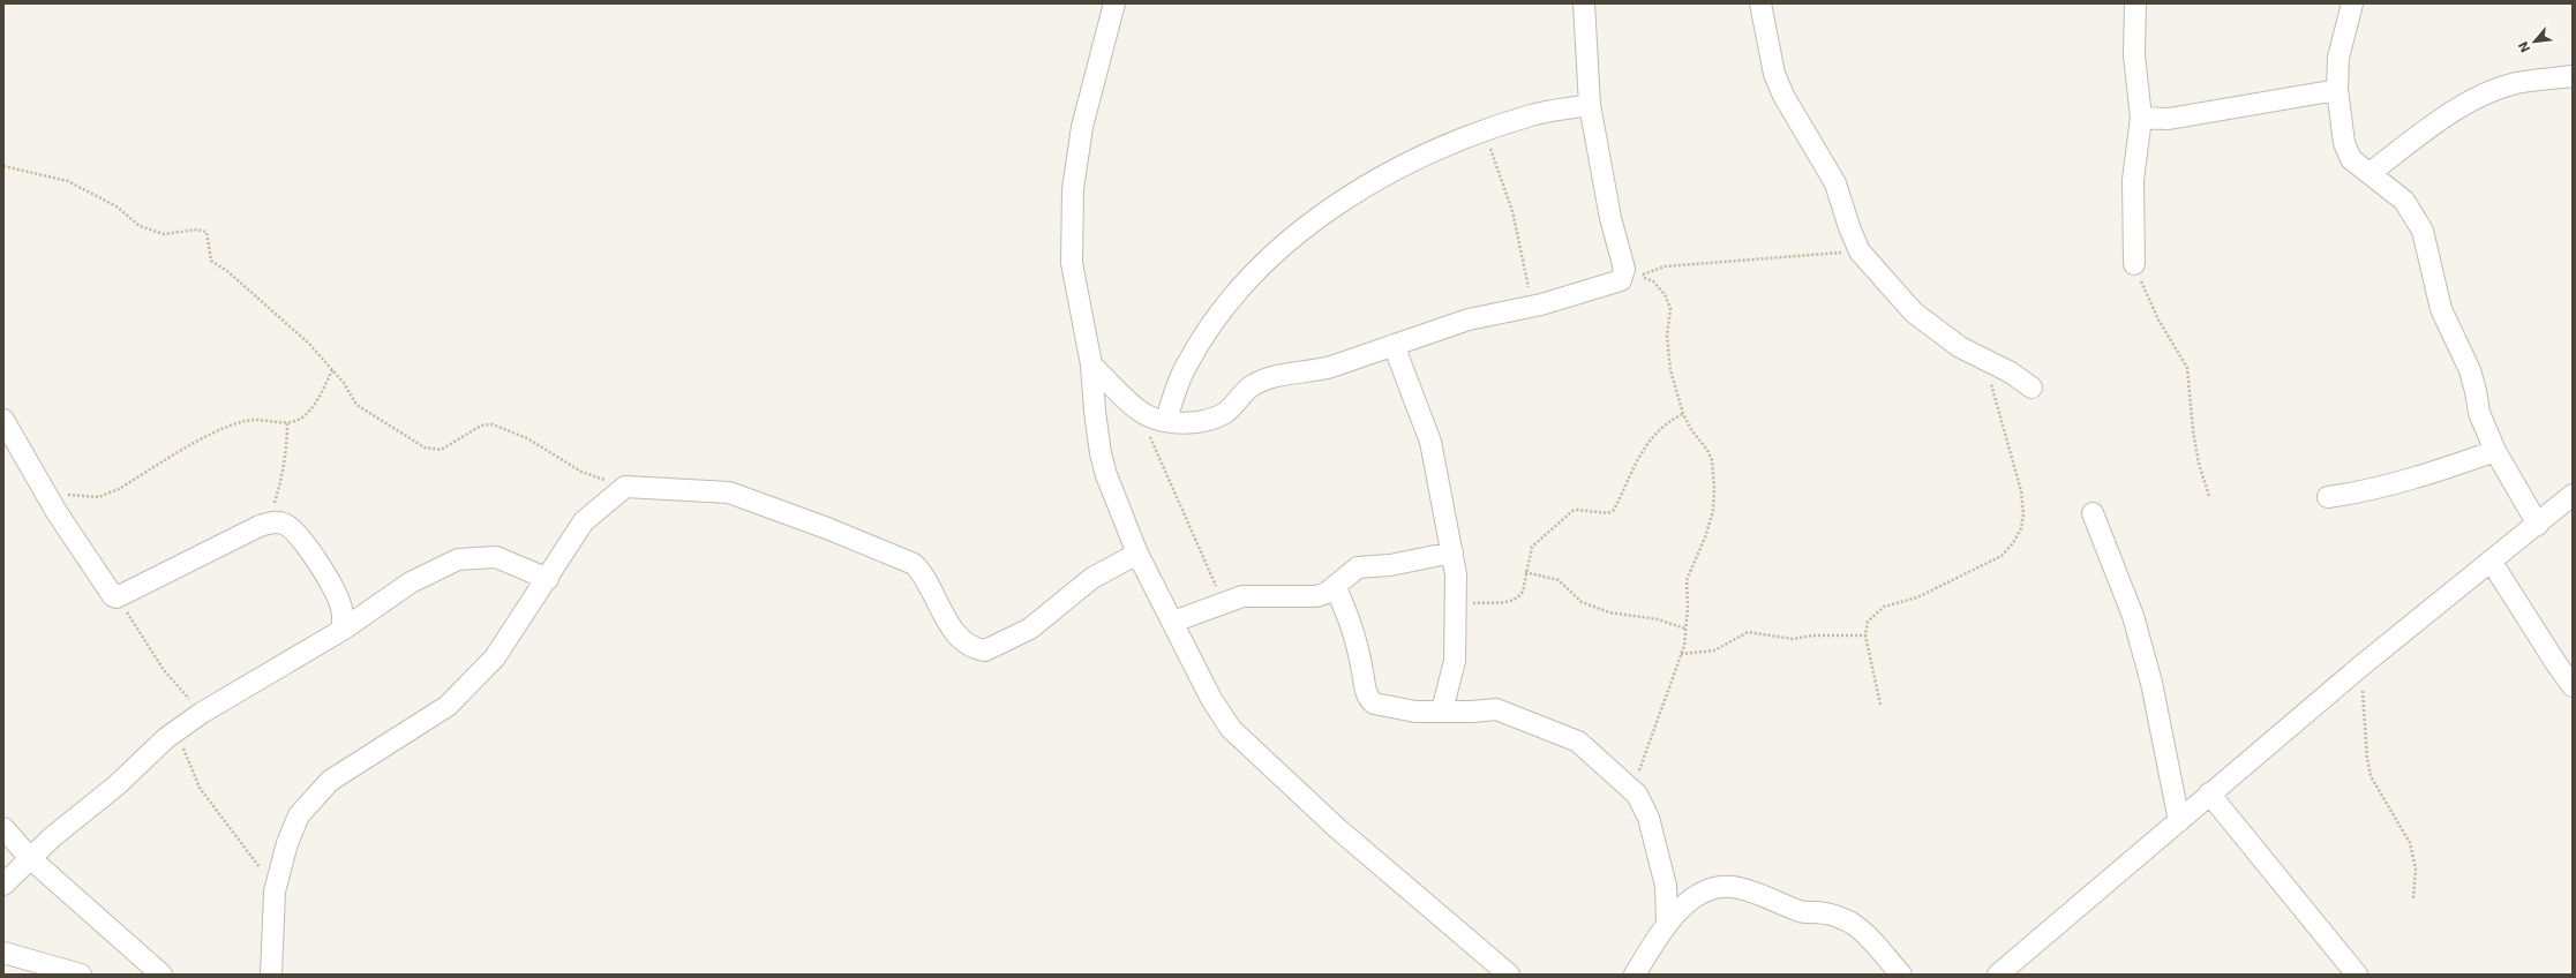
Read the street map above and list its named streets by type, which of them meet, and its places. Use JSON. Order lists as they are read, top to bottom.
{
  "north": "bottom left"
}
